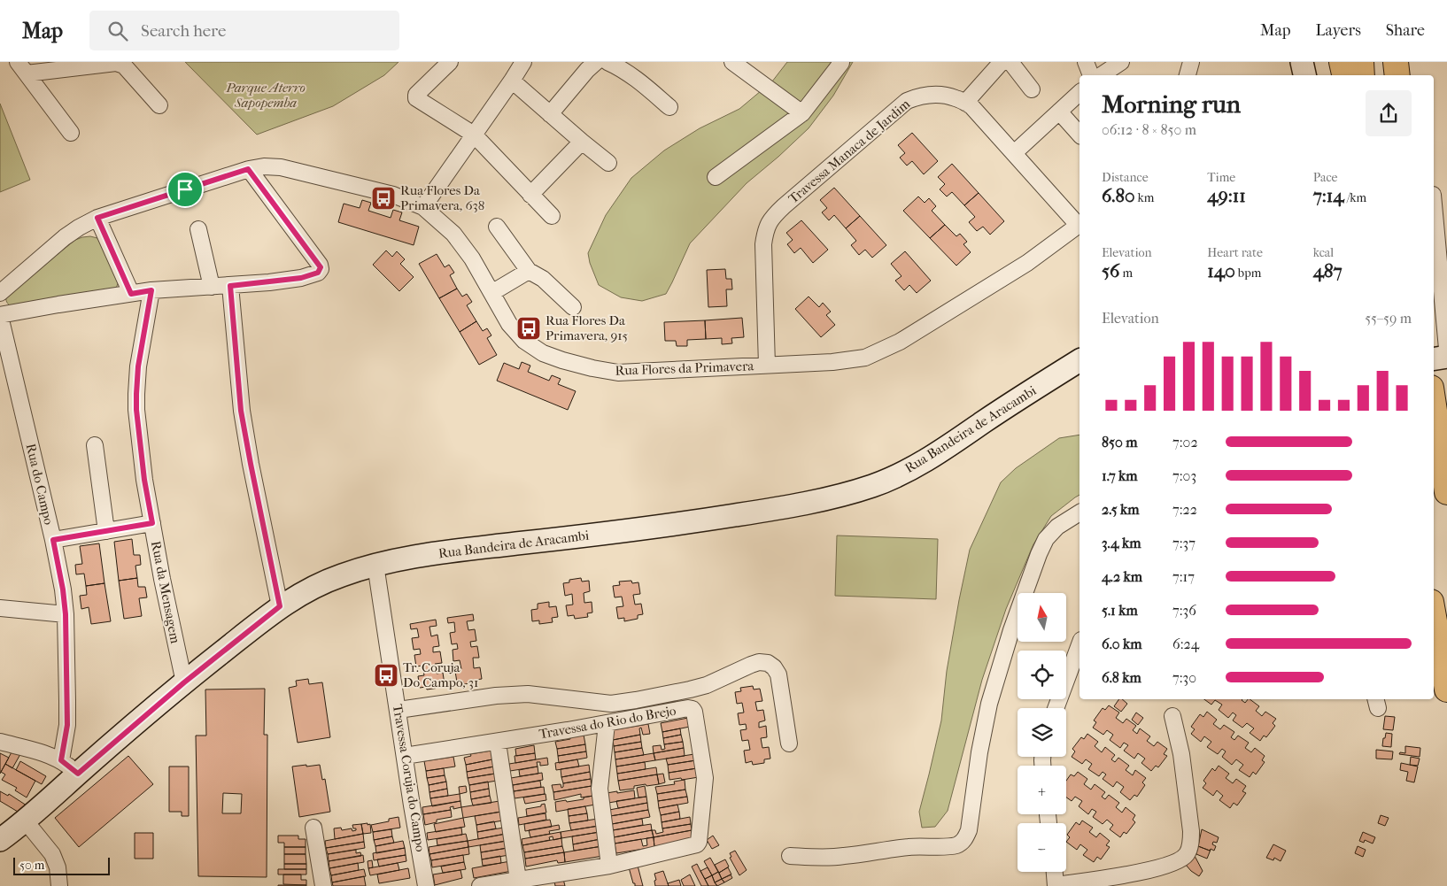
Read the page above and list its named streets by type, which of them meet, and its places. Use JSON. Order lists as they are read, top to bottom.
{
  "streets": {
    "main road": ["Rua Bandeira de Aracambi"],
    "street": [
      "Travessa Manaca de Jardim",
      "Rua Flores da Primavera",
      "Rua do Campo",
      "Rua da Mensagem",
      "Travessa do Rio do Brejo",
      "Travessa Coruja do Campo"
    ]
  },
  "crossings": [
    ["Travessa Manaca de Jardim", "Rua Flores da Primavera"],
    ["Rua Bandeira de Aracambi", "Rua do Campo"],
    ["Rua Bandeira de Aracambi", "Rua da Mensagem"],
    ["Rua Bandeira de Aracambi", "Travessa Coruja do Campo"],
    ["Travessa do Rio do Brejo", "Travessa Coruja do Campo"]
  ],
  "parks": ["Parque Aterro Sapopemba"],
  "places": {
    "bus stop": ["Rua Flores Da Primavera, 638", "Rua Flores Da Primavera, 915", "Tr. Coruja Do Campo, 31"]
  },
  "scale_bar": "50 m",
  "north": "top",
  "page": {
    "header": "Map",
    "search": "Search here",
    "nav": ["Map", "Layers", "Share"],
    "heading": ["Morning run", "06:12 · 8 × 850 m"],
    "stats": [
      ["Distance", "6.80 km"],
      ["Time", "49:11"],
      ["Pace", "7:14 /km"],
      ["Elevation", "56 m"],
      ["Heart rate", "140 bpm"],
      ["kcal", "487"]
    ],
    "chart": ["Elevation", "55–59 m"],
    "list": [
      {
        "name": "850 m",
        "note": "7:02"
      },
      {
        "name": "1.7 km",
        "note": "7:03"
      },
      {
        "name": "2.5 km",
        "note": "7:22"
      },
      {
        "name": "3.4 km",
        "note": "7:37"
      },
      {
        "name": "4.2 km",
        "note": "7:17"
      },
      {
        "name": "5.1 km",
        "note": "7:36"
      },
      {
        "name": "6.0 km",
        "note": "6:24"
      },
      {
        "name": "6.8 km",
        "note": "7:30"
      }
    ],
    "map_buttons": ["+", "−"],
    "scale": "50 m"
  }
}
